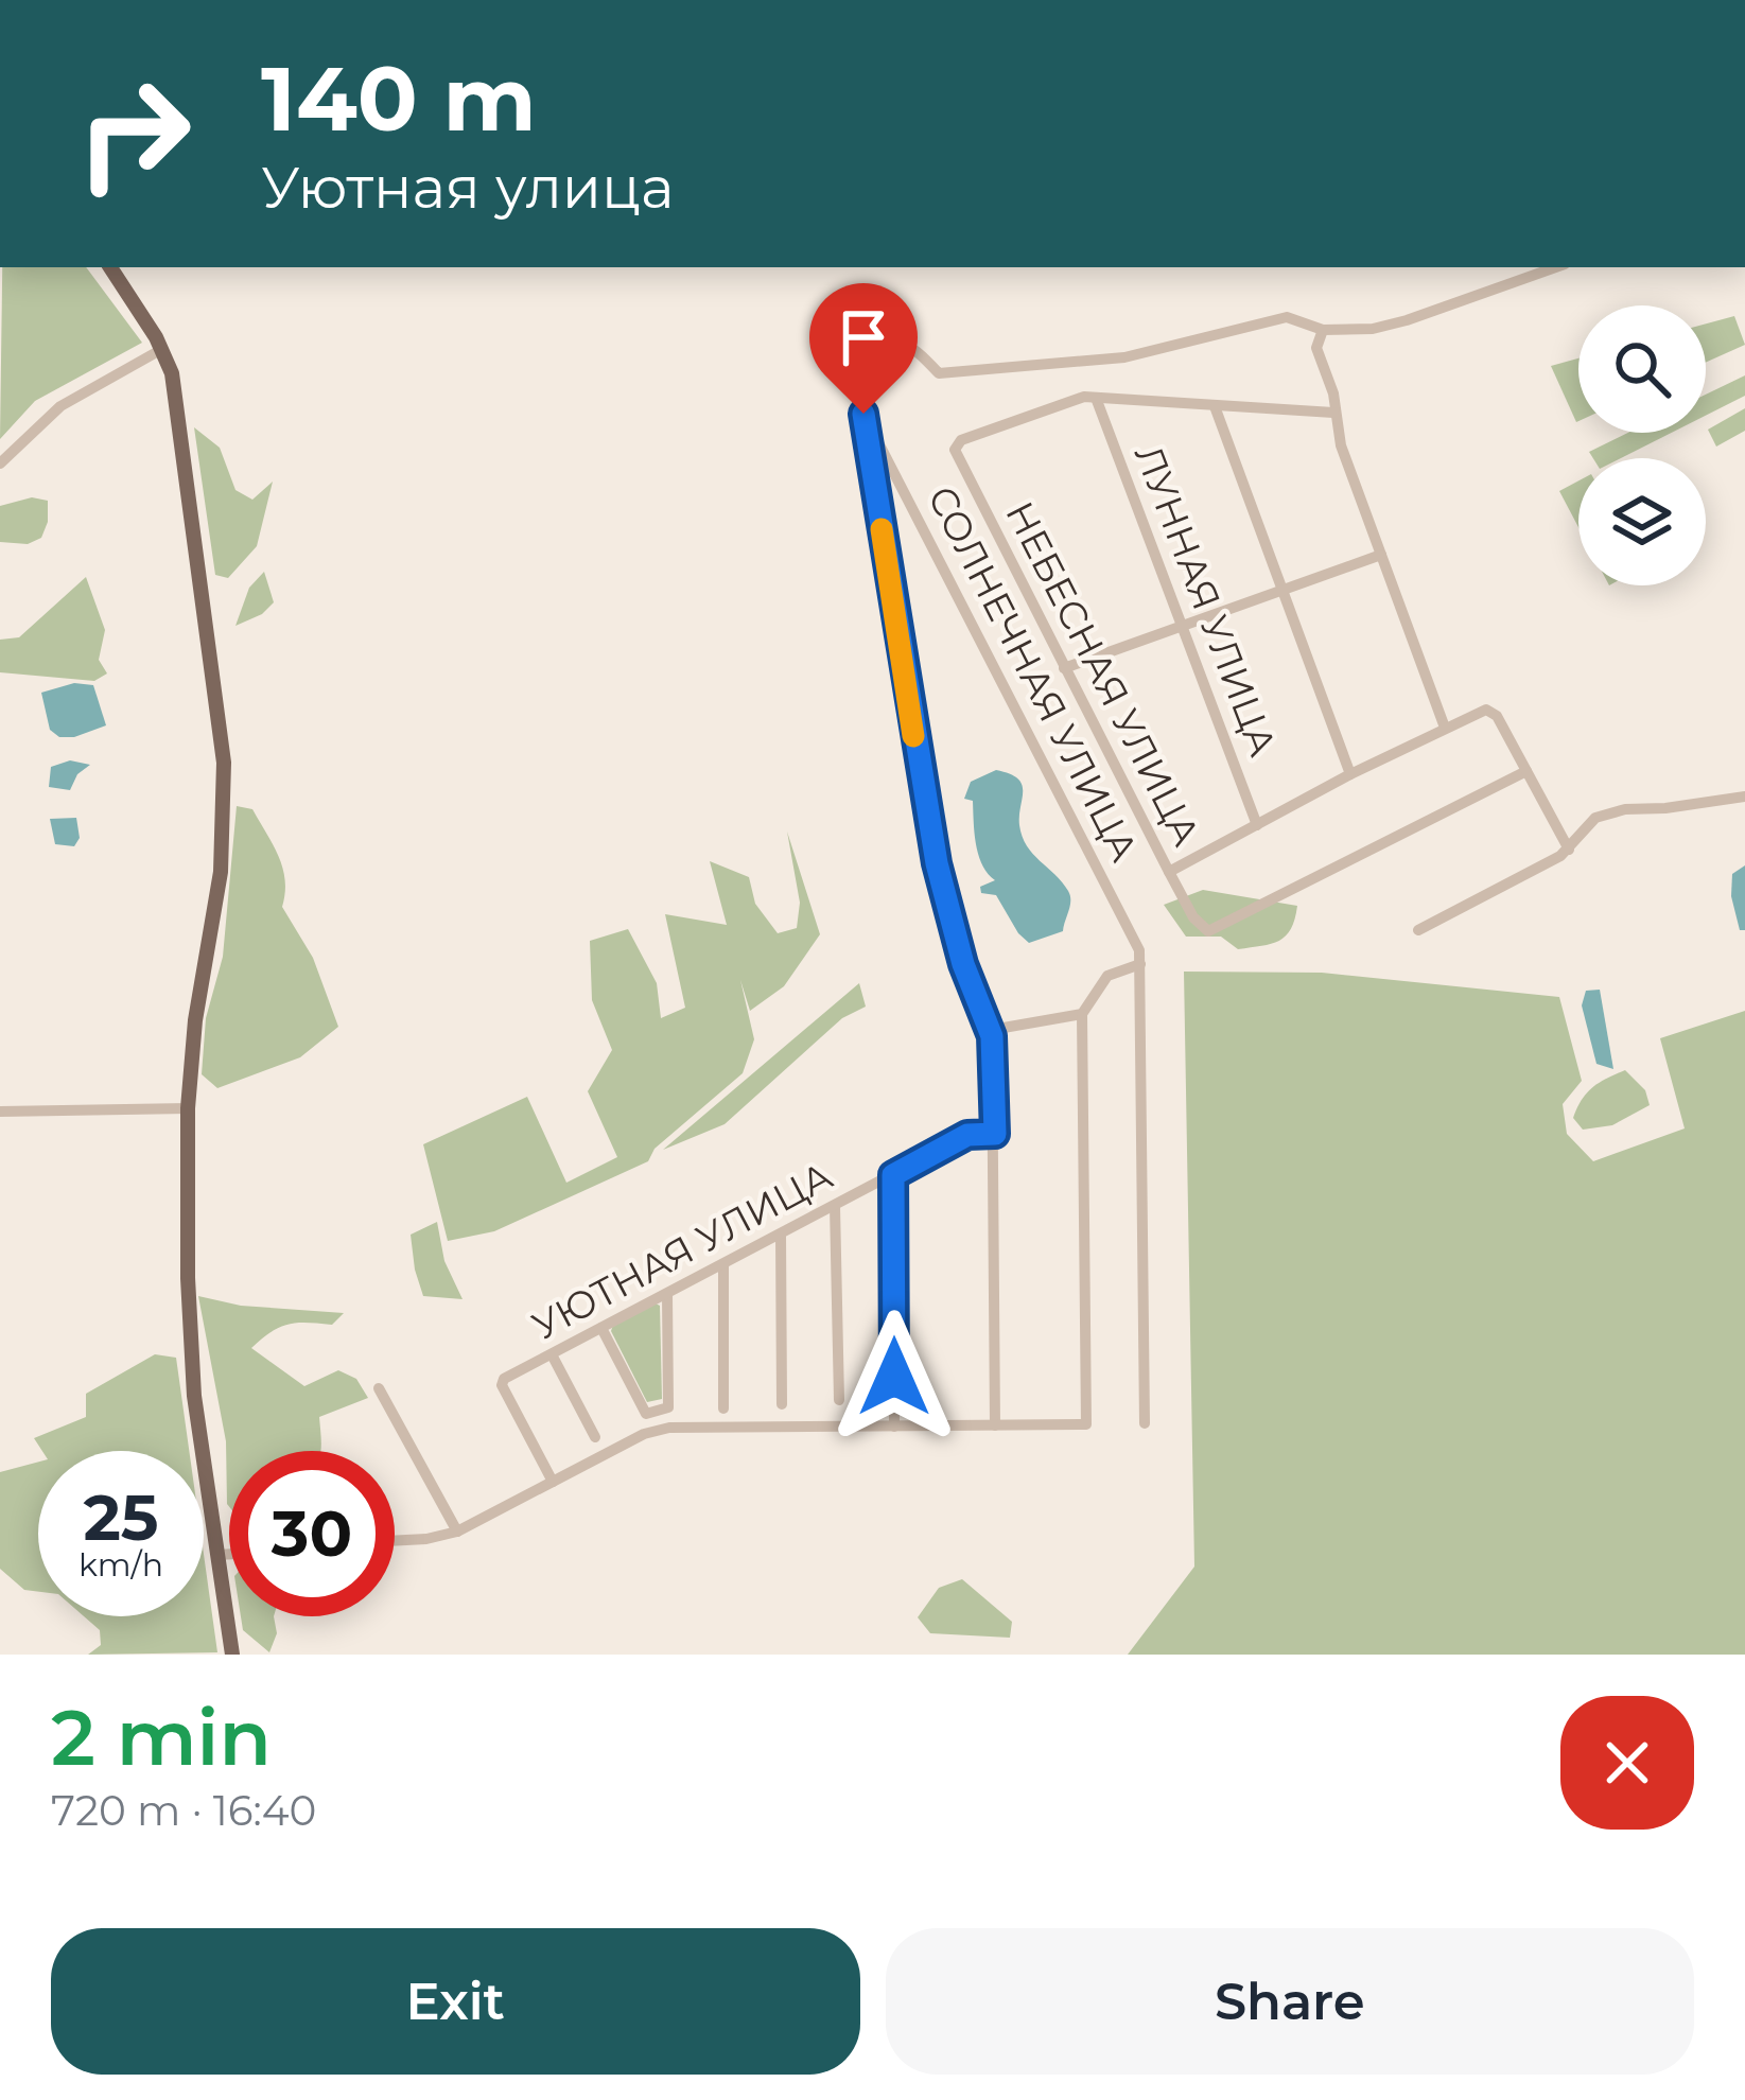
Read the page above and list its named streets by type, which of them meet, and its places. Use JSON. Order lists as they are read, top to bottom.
{
  "streets": {
    "street": [
      "ЛУННАЯ УЛИЦА",
      "СОЛНЕЧНАЯ УЛИЦА",
      "НЕБЕСНАЯ УЛИЦА",
      "УЮТНАЯ УЛИЦА"
    ]
  },
  "crossings": [
    ["ЛУННАЯ УЛИЦА", "НЕБЕСНАЯ УЛИЦА"]
  ],
  "page": {
    "turn": ["140 m", "Уютная улица"],
    "speed": "25 km/h",
    "limit": "30",
    "heading": ["2 min", "720 m · 16:40"],
    "buttons": ["Exit", "Share"]
  }
}
